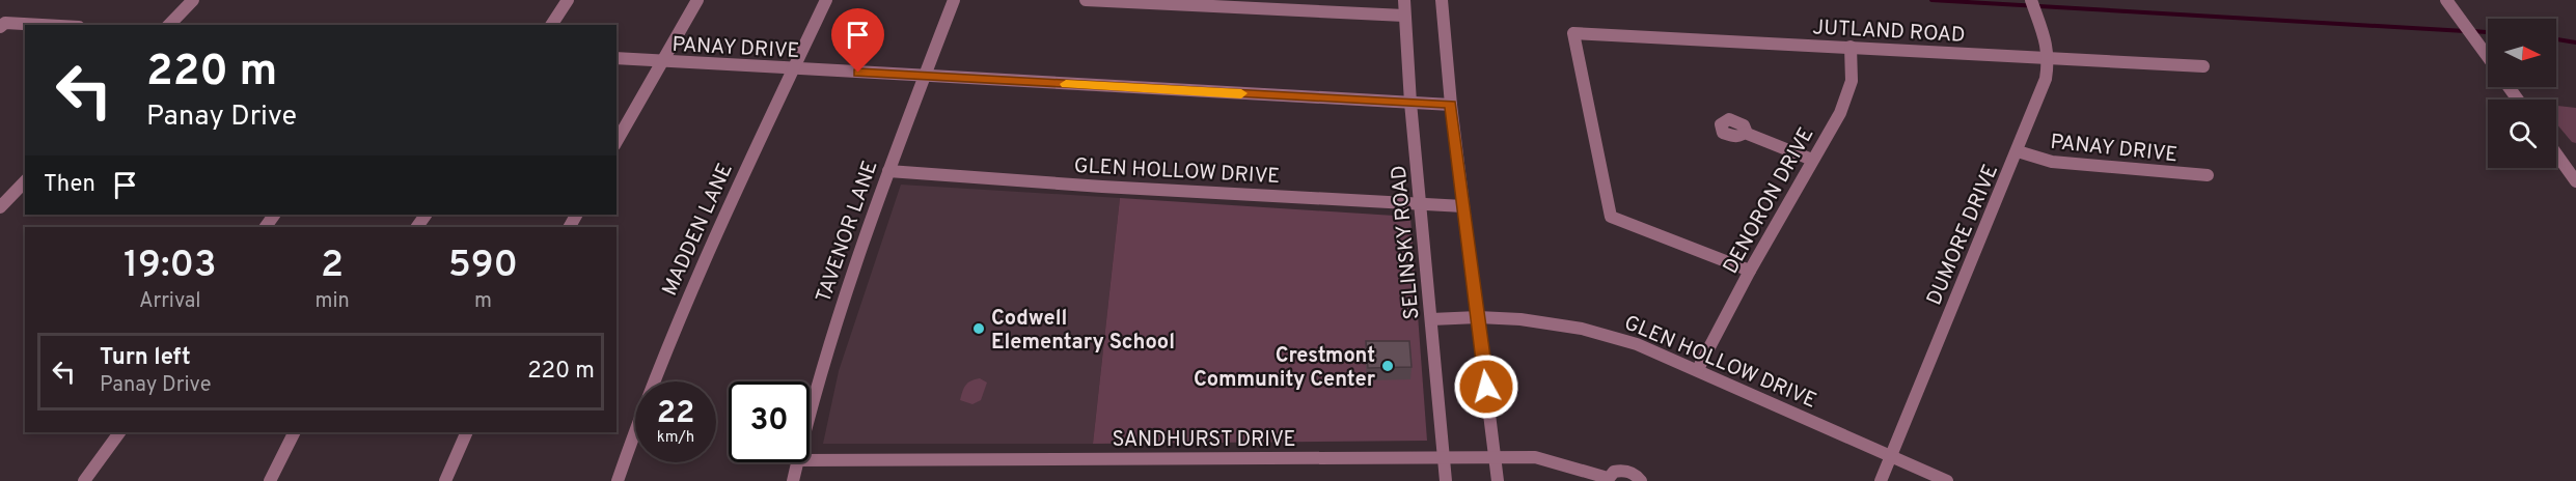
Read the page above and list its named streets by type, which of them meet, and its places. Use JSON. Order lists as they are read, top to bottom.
{
  "streets": {
    "street": [
      "JUTLAND ROAD",
      "PANAY DRIVE",
      "GLEN HOLLOW DRIVE",
      "DENORON DRIVE",
      "MADDEN LANE",
      "TAVENOR LANE",
      "DUMORE DRIVE",
      "SELINSKY ROAD",
      "SANDHURST DRIVE"
    ]
  },
  "crossings": [
    ["JUTLAND ROAD", "DENORON DRIVE"],
    ["JUTLAND ROAD", "DUMORE DRIVE"],
    ["PANAY DRIVE", "MADDEN LANE"],
    ["PANAY DRIVE", "TAVENOR LANE"],
    ["PANAY DRIVE", "DUMORE DRIVE"],
    ["PANAY DRIVE", "SELINSKY ROAD"],
    ["GLEN HOLLOW DRIVE", "DENORON DRIVE"],
    ["GLEN HOLLOW DRIVE", "TAVENOR LANE"],
    ["GLEN HOLLOW DRIVE", "DUMORE DRIVE"],
    ["GLEN HOLLOW DRIVE", "SELINSKY ROAD"],
    ["SELINSKY ROAD", "SANDHURST DRIVE"]
  ],
  "places": ["Codwell Elementary School", "Crestmont Community Center"],
  "north": "right",
  "page": {
    "turn": ["220 m", "Panay Drive"],
    "then": "Then",
    "eta": [
      "19:03",
      "Arrival",
      "2",
      "min",
      "590",
      "m"
    ],
    "list": [
      {
        "name": "Turn left",
        "note": "Panay Drive",
        "value": "220 m"
      }
    ],
    "speed": "22 km/h",
    "limit": "30"
  }
}
